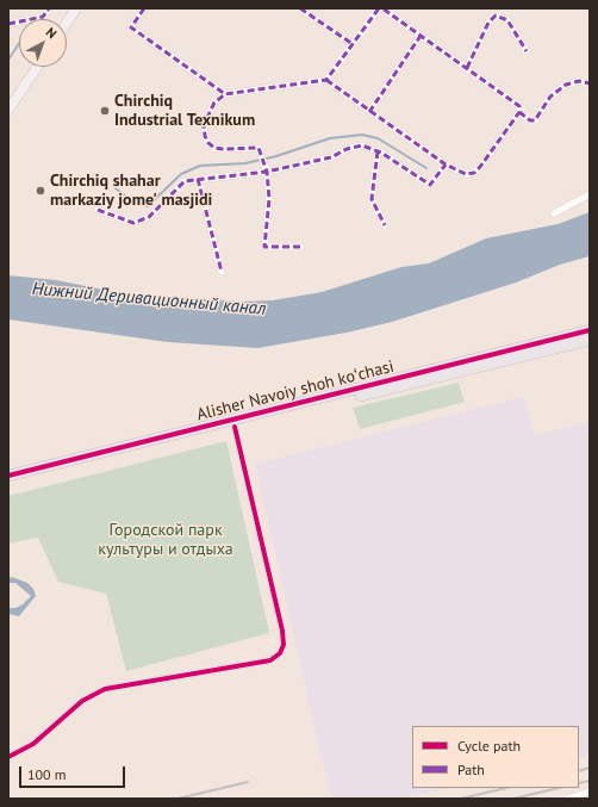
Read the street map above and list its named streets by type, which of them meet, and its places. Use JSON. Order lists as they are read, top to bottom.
{
  "streets": {
    "main road": ["Alisher Navoiy shoh koʻchasi"]
  },
  "water": ["Нижний Деривационный канал"],
  "parks": ["Городской парк культуры и отдыха"],
  "places": ["Chirchiq Industrial Texnikum", "Chirchiq shahar markaziy jome' masjidi"],
  "legend": ["Cycle path", "Path"],
  "scale_bar": "100 m",
  "north": "top right"
}
